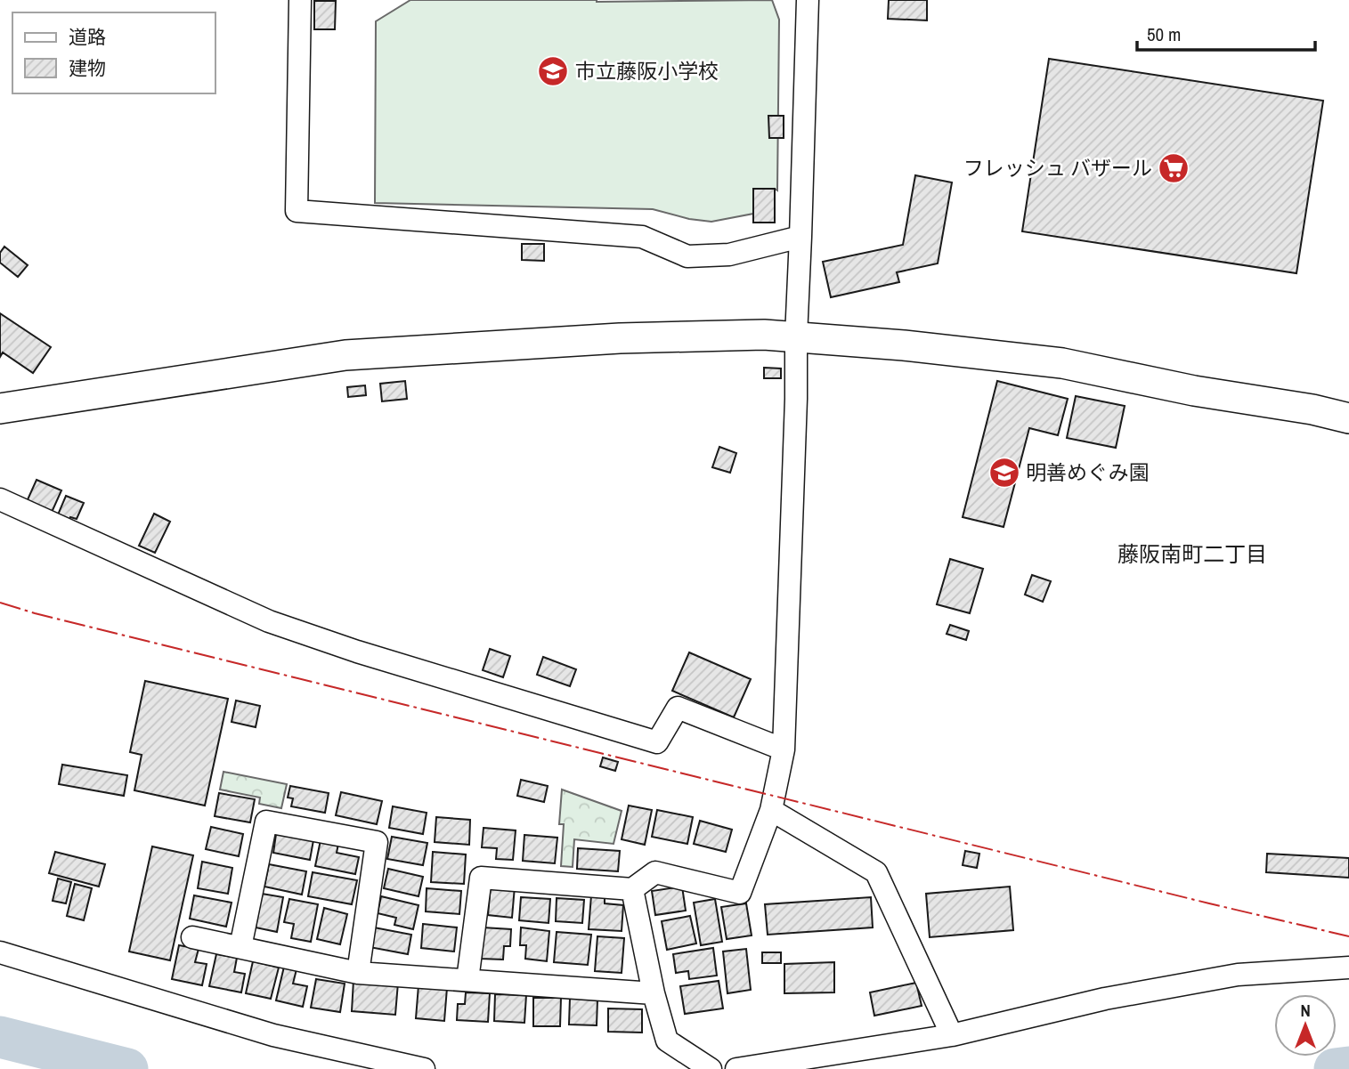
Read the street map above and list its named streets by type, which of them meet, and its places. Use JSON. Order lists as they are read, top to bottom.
{
  "districts": ["藤阪南町二丁目"],
  "places": {
    "school or university": ["市立藤阪小学校", "明善めぐみ園"],
    "supermarket": ["フレッシュ バザール"]
  },
  "legend": ["道路", "建物"],
  "scale_bar": "50 m",
  "north": "top"
}
